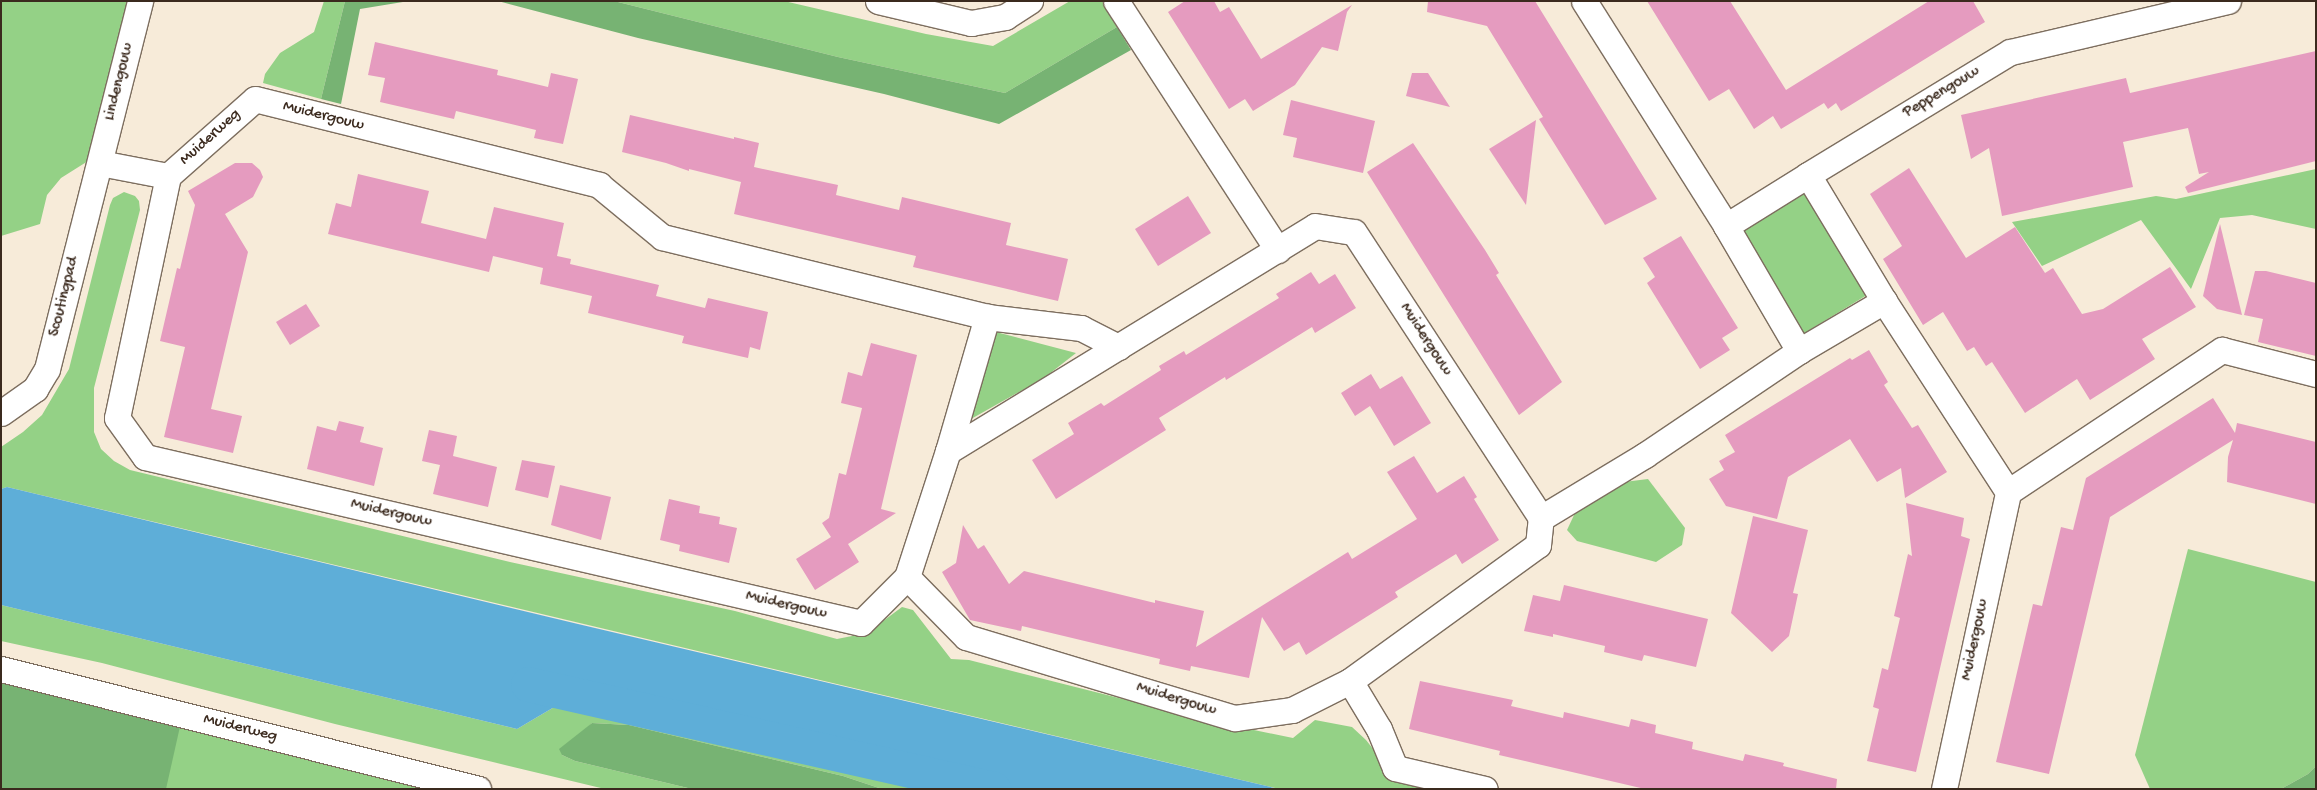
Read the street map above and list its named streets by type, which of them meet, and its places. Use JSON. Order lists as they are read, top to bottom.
{
  "streets": {
    "street": [
      "Lindengouw",
      "Peppengouw",
      "Muidergouw",
      "Muiderweg",
      "Scoutingpad"
    ]
  },
  "crossings": [
    ["Lindengouw", "Scoutingpad"],
    ["Muidergouw", "Muiderweg"]
  ]
}
